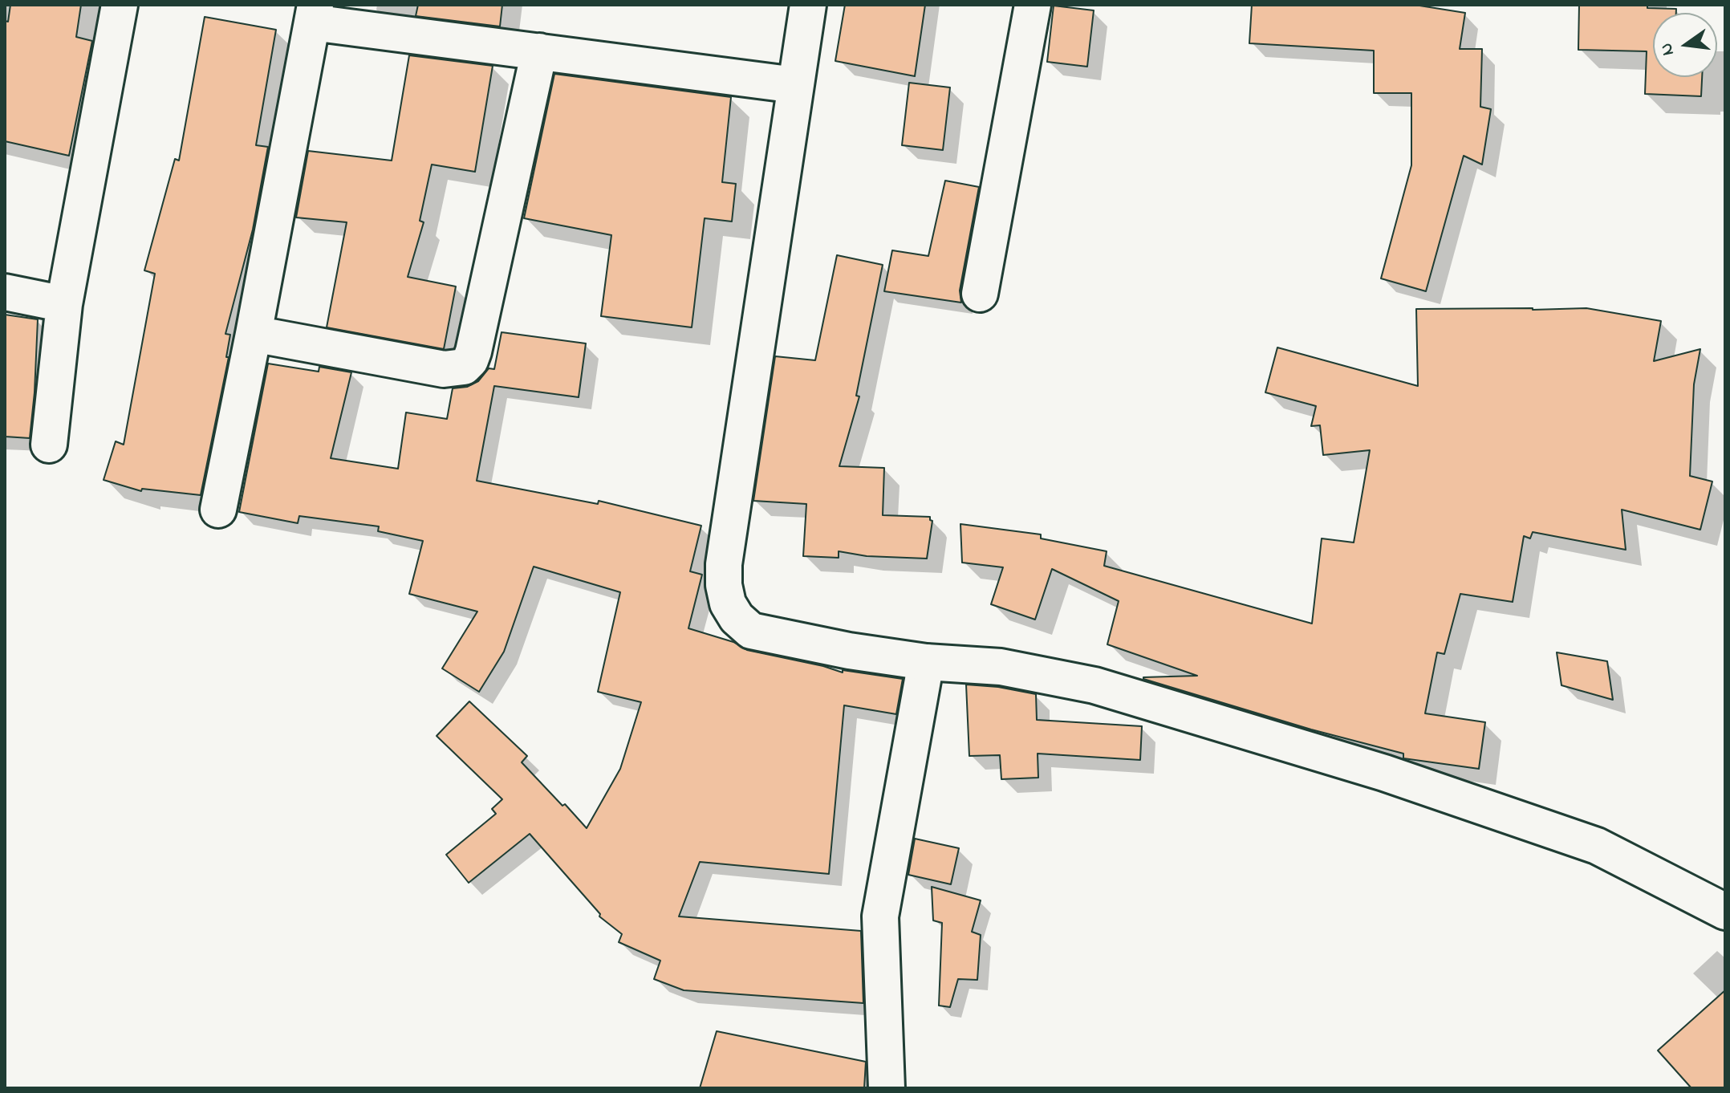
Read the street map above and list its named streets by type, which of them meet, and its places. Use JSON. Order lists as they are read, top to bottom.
{
  "north": "left"
}
